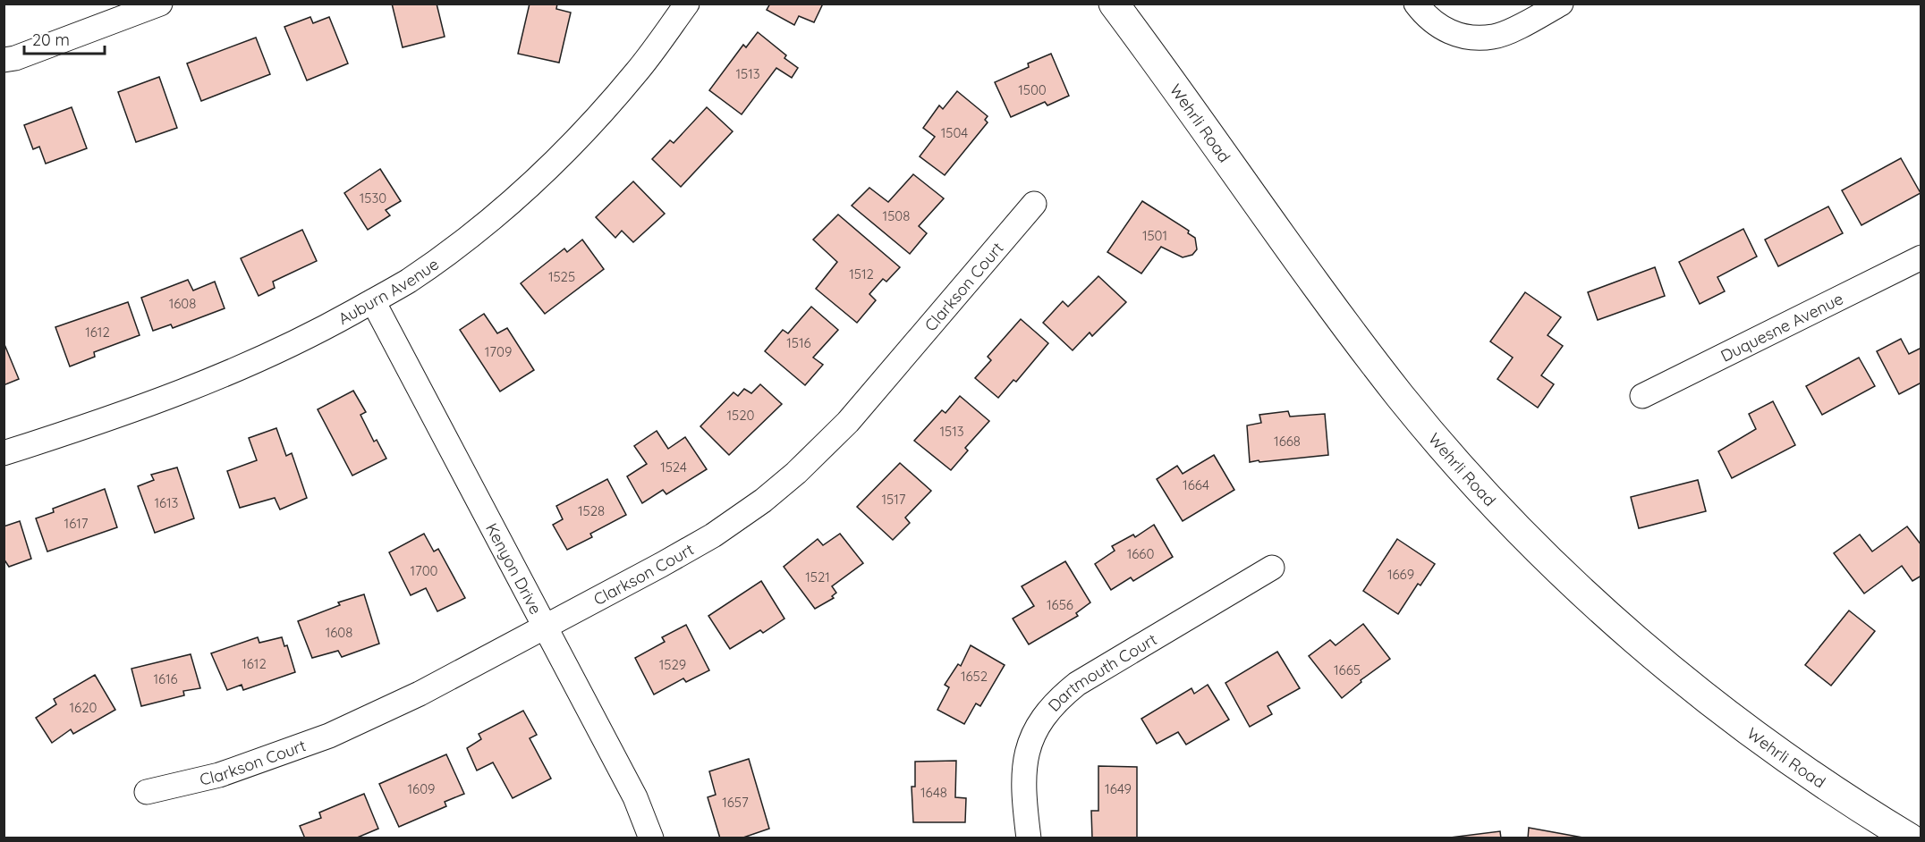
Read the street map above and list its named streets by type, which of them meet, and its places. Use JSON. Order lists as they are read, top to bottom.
{
  "streets": {
    "street": [
      "Wehrli Road",
      "Clarkson Court",
      "Auburn Avenue",
      "Duquesne Avenue",
      "Kenyon Drive",
      "Dartmouth Court"
    ]
  },
  "crossings": [
    ["Clarkson Court", "Kenyon Drive"],
    ["Auburn Avenue", "Kenyon Drive"]
  ],
  "house_numbers": [
    "1513",
    "1500",
    "1504",
    "1530",
    "1508",
    "1501",
    "1512",
    "1525",
    "1608",
    "1612",
    "1516",
    "1709",
    "1520",
    "1513",
    "1668",
    "1524",
    "1664",
    "1517",
    "1613",
    "1528",
    "1617",
    "1660",
    "1700",
    "1669",
    "1521",
    "1656",
    "1608",
    "1612",
    "1529",
    "1665",
    "1652",
    "1616",
    "1620",
    "1609",
    "1649",
    "1648",
    "1657"
  ],
  "scale_bar": "20 m"
}
